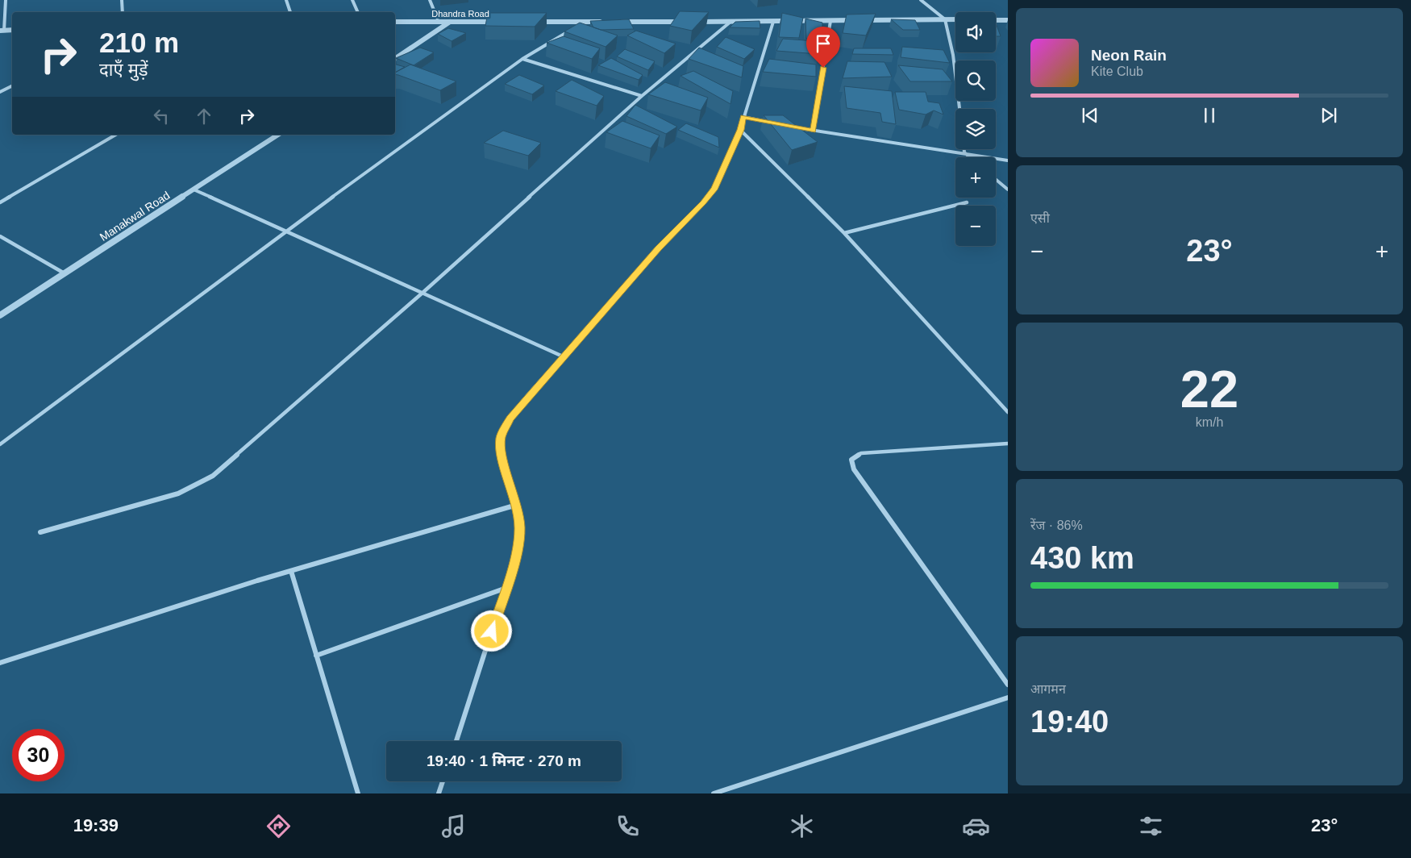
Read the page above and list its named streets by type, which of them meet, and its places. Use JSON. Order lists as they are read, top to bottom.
{
  "streets": {
    "street": ["Dhandra Road", "Manakwal Road"]
  },
  "page": {
    "map_buttons": ["+", "−"],
    "turn": ["210 m", "दाएँ मुड़ें"],
    "song": ["Neon Rain", "Kite Club"],
    "tile": [
      "एसी",
      ["22", "km/h"],
      ["रेंज · 86%", "430 km"],
      ["आगमन", "19:40"]
    ],
    "heat": ["−", "23°", "+"],
    "limit": "30",
    "trip": "19:40 · 1 मिनट · 270 m",
    "tabs": ["19:39", "23°"]
  }
}
